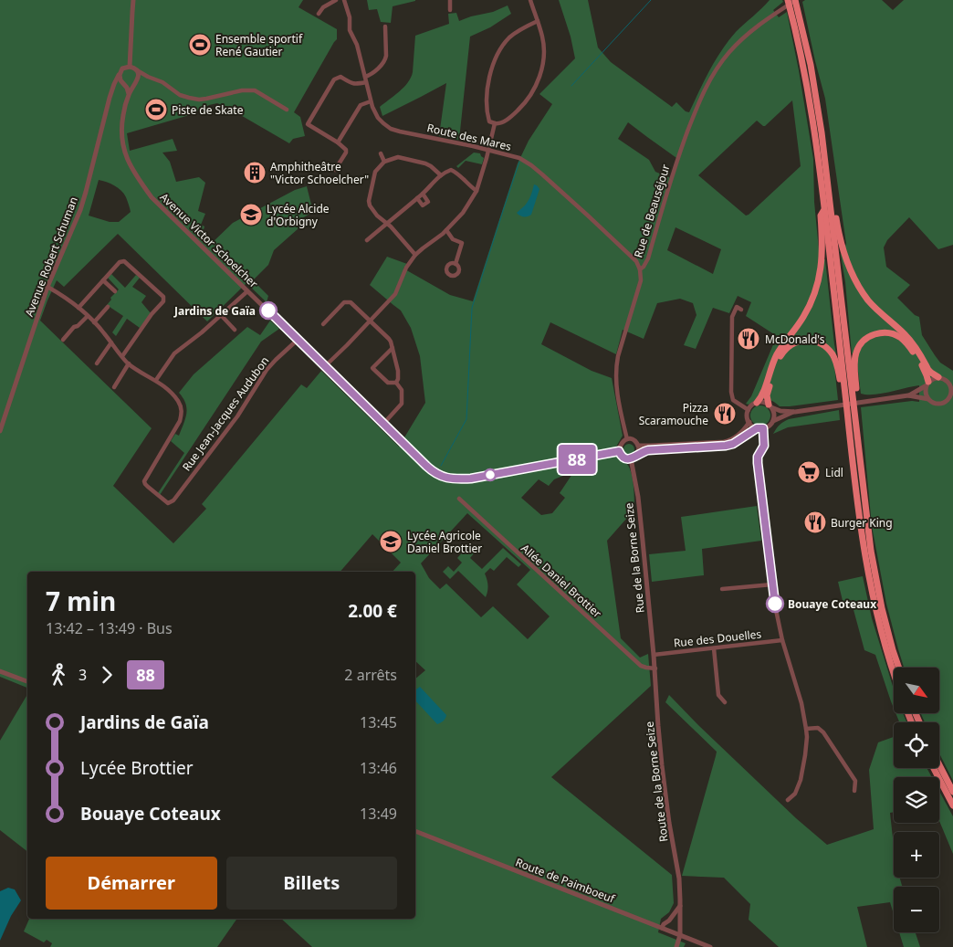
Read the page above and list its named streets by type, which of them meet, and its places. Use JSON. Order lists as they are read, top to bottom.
{
  "streets": {
    "street": [
      "Route des Mares",
      "Rue de Beauséjour",
      "Avenue Victor Schoelcher",
      "Avenue Robert Schuman",
      "Rue Jean-Jacques Audubon",
      "Rue de la Borne Seize",
      "Allée Daniel Brottier",
      "Rue des Douelles",
      "Route de la Borne Seize",
      "Route de Paimboeuf"
    ]
  },
  "crossings": [
    ["Route des Mares", "Rue de Beauséjour"],
    ["Rue de Beauséjour", "Avenue Victor Schoelcher"],
    ["Rue de Beauséjour", "Rue de la Borne Seize"],
    ["Avenue Victor Schoelcher", "Avenue Robert Schuman"],
    ["Avenue Victor Schoelcher", "Rue Jean-Jacques Audubon"],
    ["Avenue Victor Schoelcher", "Rue de la Borne Seize"],
    ["Avenue Robert Schuman", "Rue Jean-Jacques Audubon"],
    ["Rue de la Borne Seize", "Rue des Douelles"],
    ["Rue de la Borne Seize", "Route de la Borne Seize"],
    ["Allée Daniel Brottier", "Route de la Borne Seize"],
    ["Rue des Douelles", "Route de la Borne Seize"]
  ],
  "places": {
    "sports": ["Ensemble sportif René Gautier", "Piste de Skate"],
    "building": ["Amphitheâtre \"Victor Schoelcher\""],
    "school or university": ["Lycée Alcide d'Orbigny", "Lycée Agricole Daniel Brottier"],
    "other": ["Jardins de Gaïa", "Bouaye Coteaux"],
    "restaurant": ["McDonald's", "Pizza Scaramouche", "Burger King"],
    "supermarket": ["Lidl"]
  },
  "lines": ["bus line 88"],
  "north": "bottom right",
  "page": {
    "on_map": "88",
    "heading": ["7 min", "13:42 – 13:49 · Bus", "2.00 €"],
    "legs": ["3", "88", "2 arrêts"],
    "map_buttons": ["+", "−"],
    "list": [
      {
        "name": "Jardins de Gaïa",
        "value": "13:45"
      },
      {
        "name": "Lycée Brottier",
        "value": "13:46"
      },
      {
        "name": "Bouaye Coteaux",
        "value": "13:49"
      }
    ],
    "buttons": ["Démarrer", "Billets"]
  }
}
